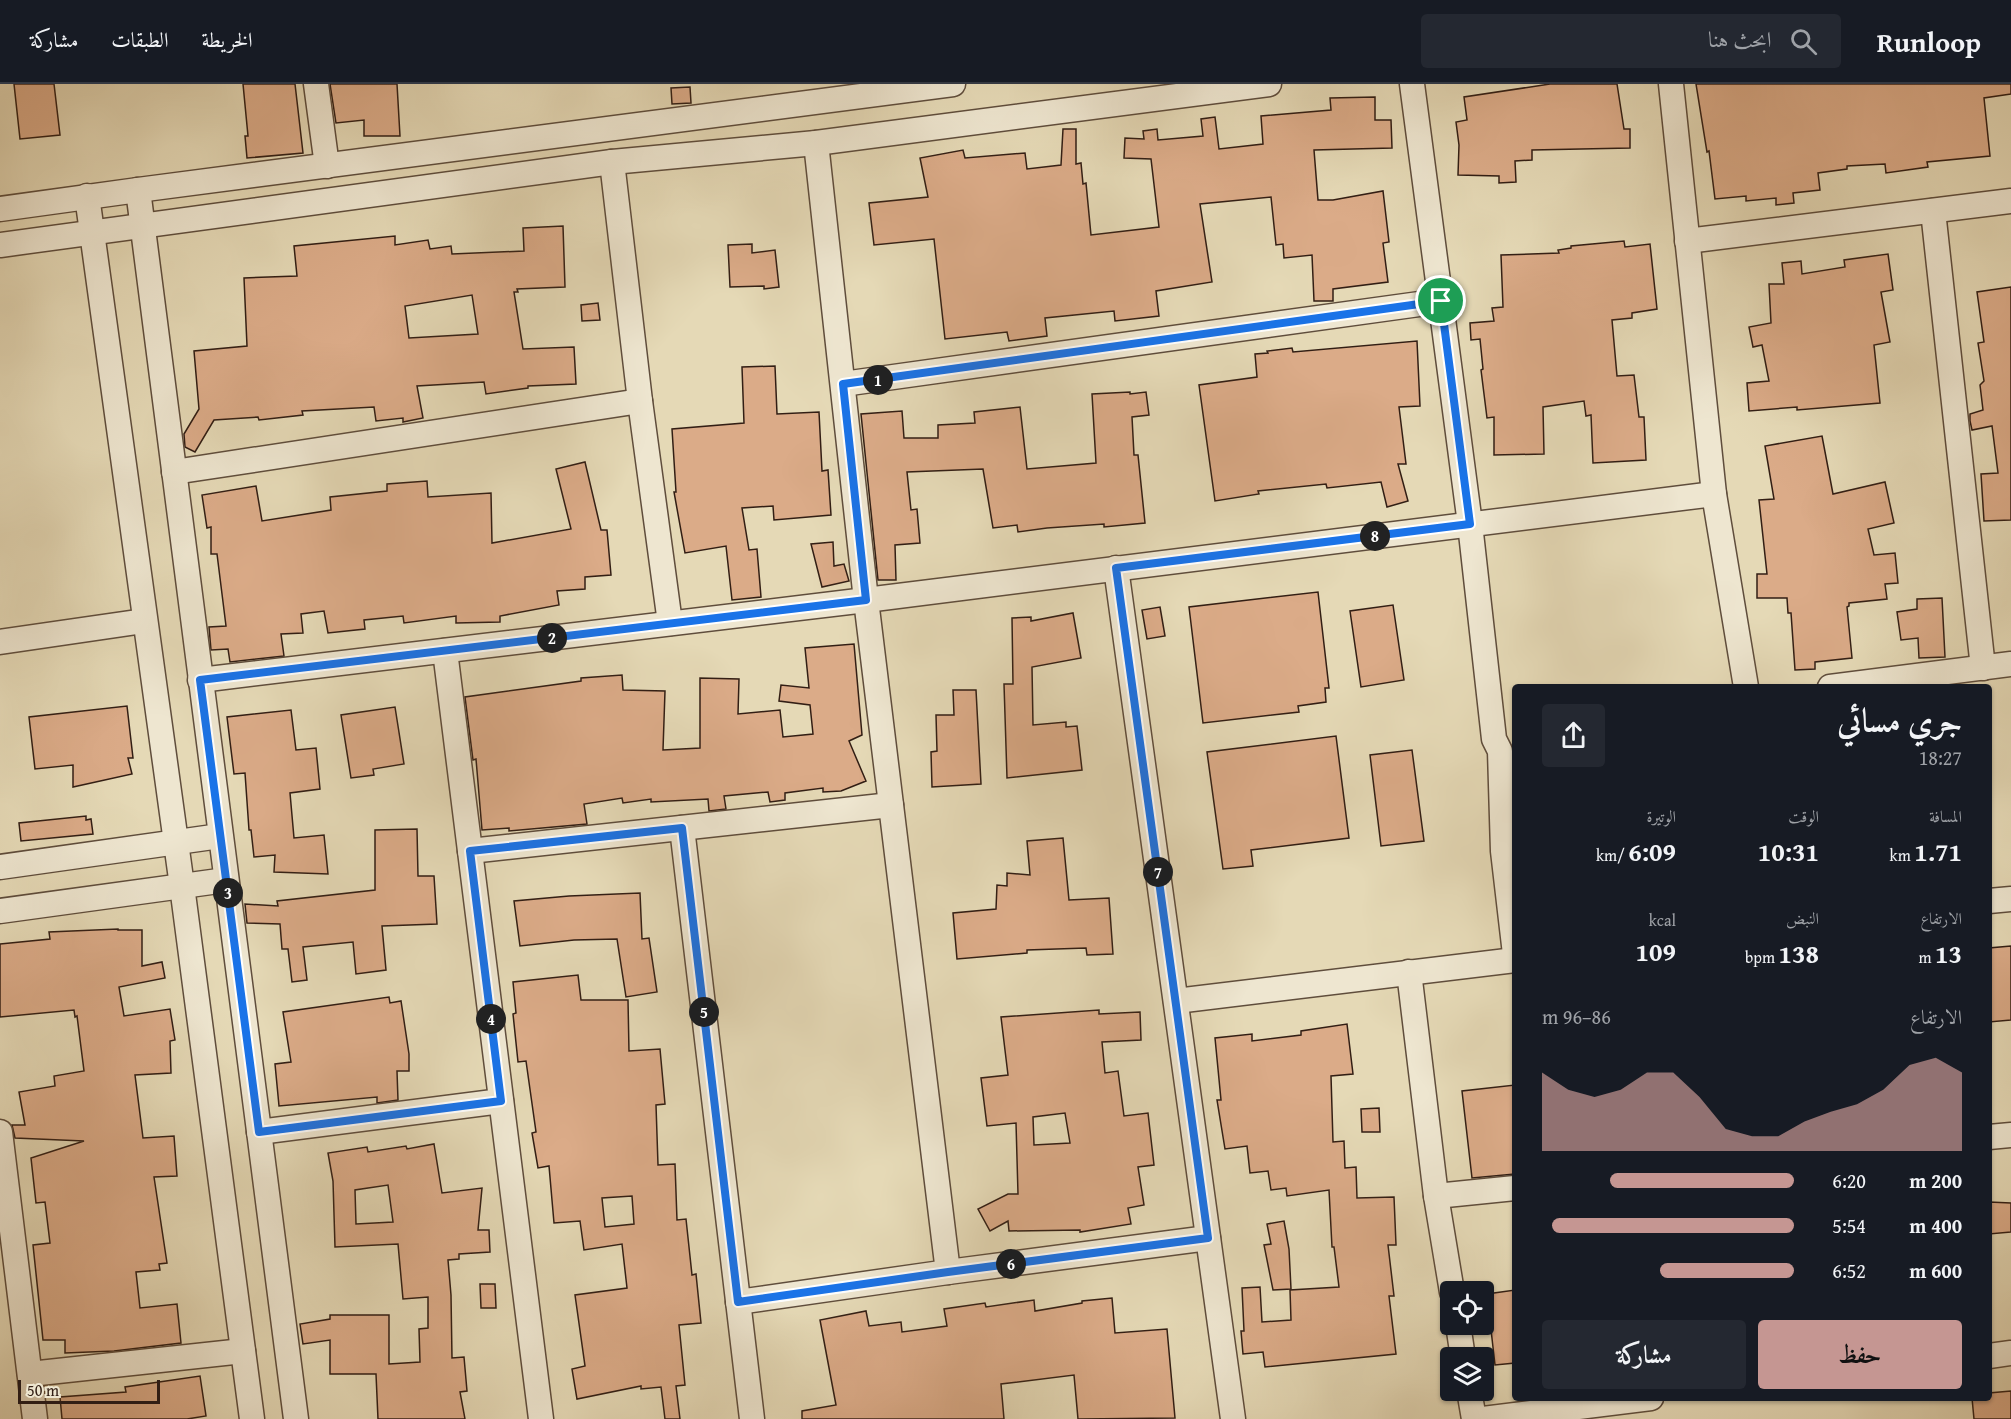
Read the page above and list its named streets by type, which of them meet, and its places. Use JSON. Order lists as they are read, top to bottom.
{
  "scale_bar": "50 m",
  "page": {
    "header": "Runloop",
    "search": "ابحث هنا",
    "nav": ["الخريطة", "الطبقات", "مشاركة"],
    "pins": [
      "1",
      "8",
      "2",
      "7",
      "3",
      "5",
      "4",
      "6"
    ],
    "heading": ["جري مسائي", "18:27"],
    "stats": [
      ["المسافة", "1.71 km"],
      ["الوقت", "10:31"],
      ["الوتيرة", "6:09 /km"],
      ["الارتفاع", "13 m"],
      ["النبض", "138 bpm"],
      ["kcal", "109"]
    ],
    "chart": ["الارتفاع", "86–96 m"],
    "list": [
      {
        "name": "200 m",
        "note": "6:20"
      },
      {
        "name": "400 m",
        "note": "5:54"
      },
      {
        "name": "600 m",
        "note": "6:52"
      }
    ],
    "buttons": ["حفظ", "مشاركة"],
    "scale": "50 m"
  }
}
